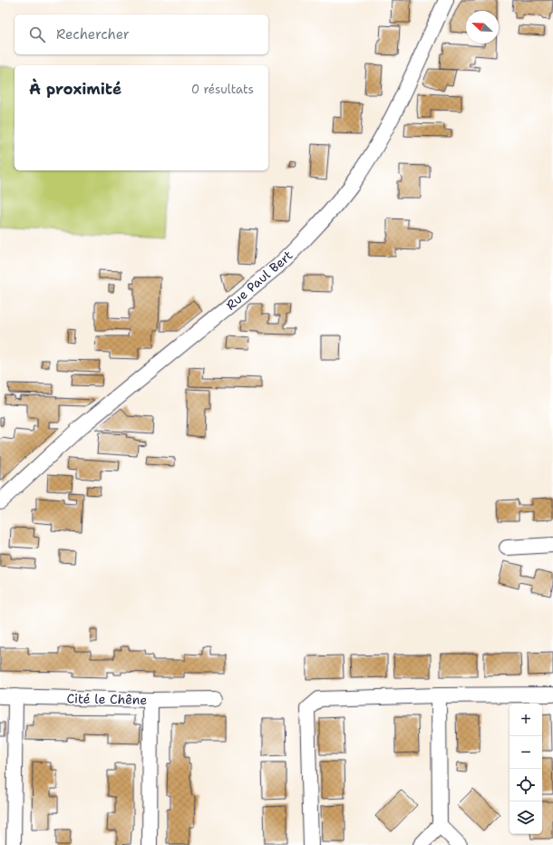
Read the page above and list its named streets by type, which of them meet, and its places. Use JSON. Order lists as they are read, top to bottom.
{
  "streets": {
    "street": ["Rue Paul Bert", "Cité le Chêne"]
  },
  "north": "top left",
  "page": {
    "search": "Rechercher",
    "heading": ["À proximité", "0 résultats"],
    "map_buttons": ["+", "−"]
  }
}
